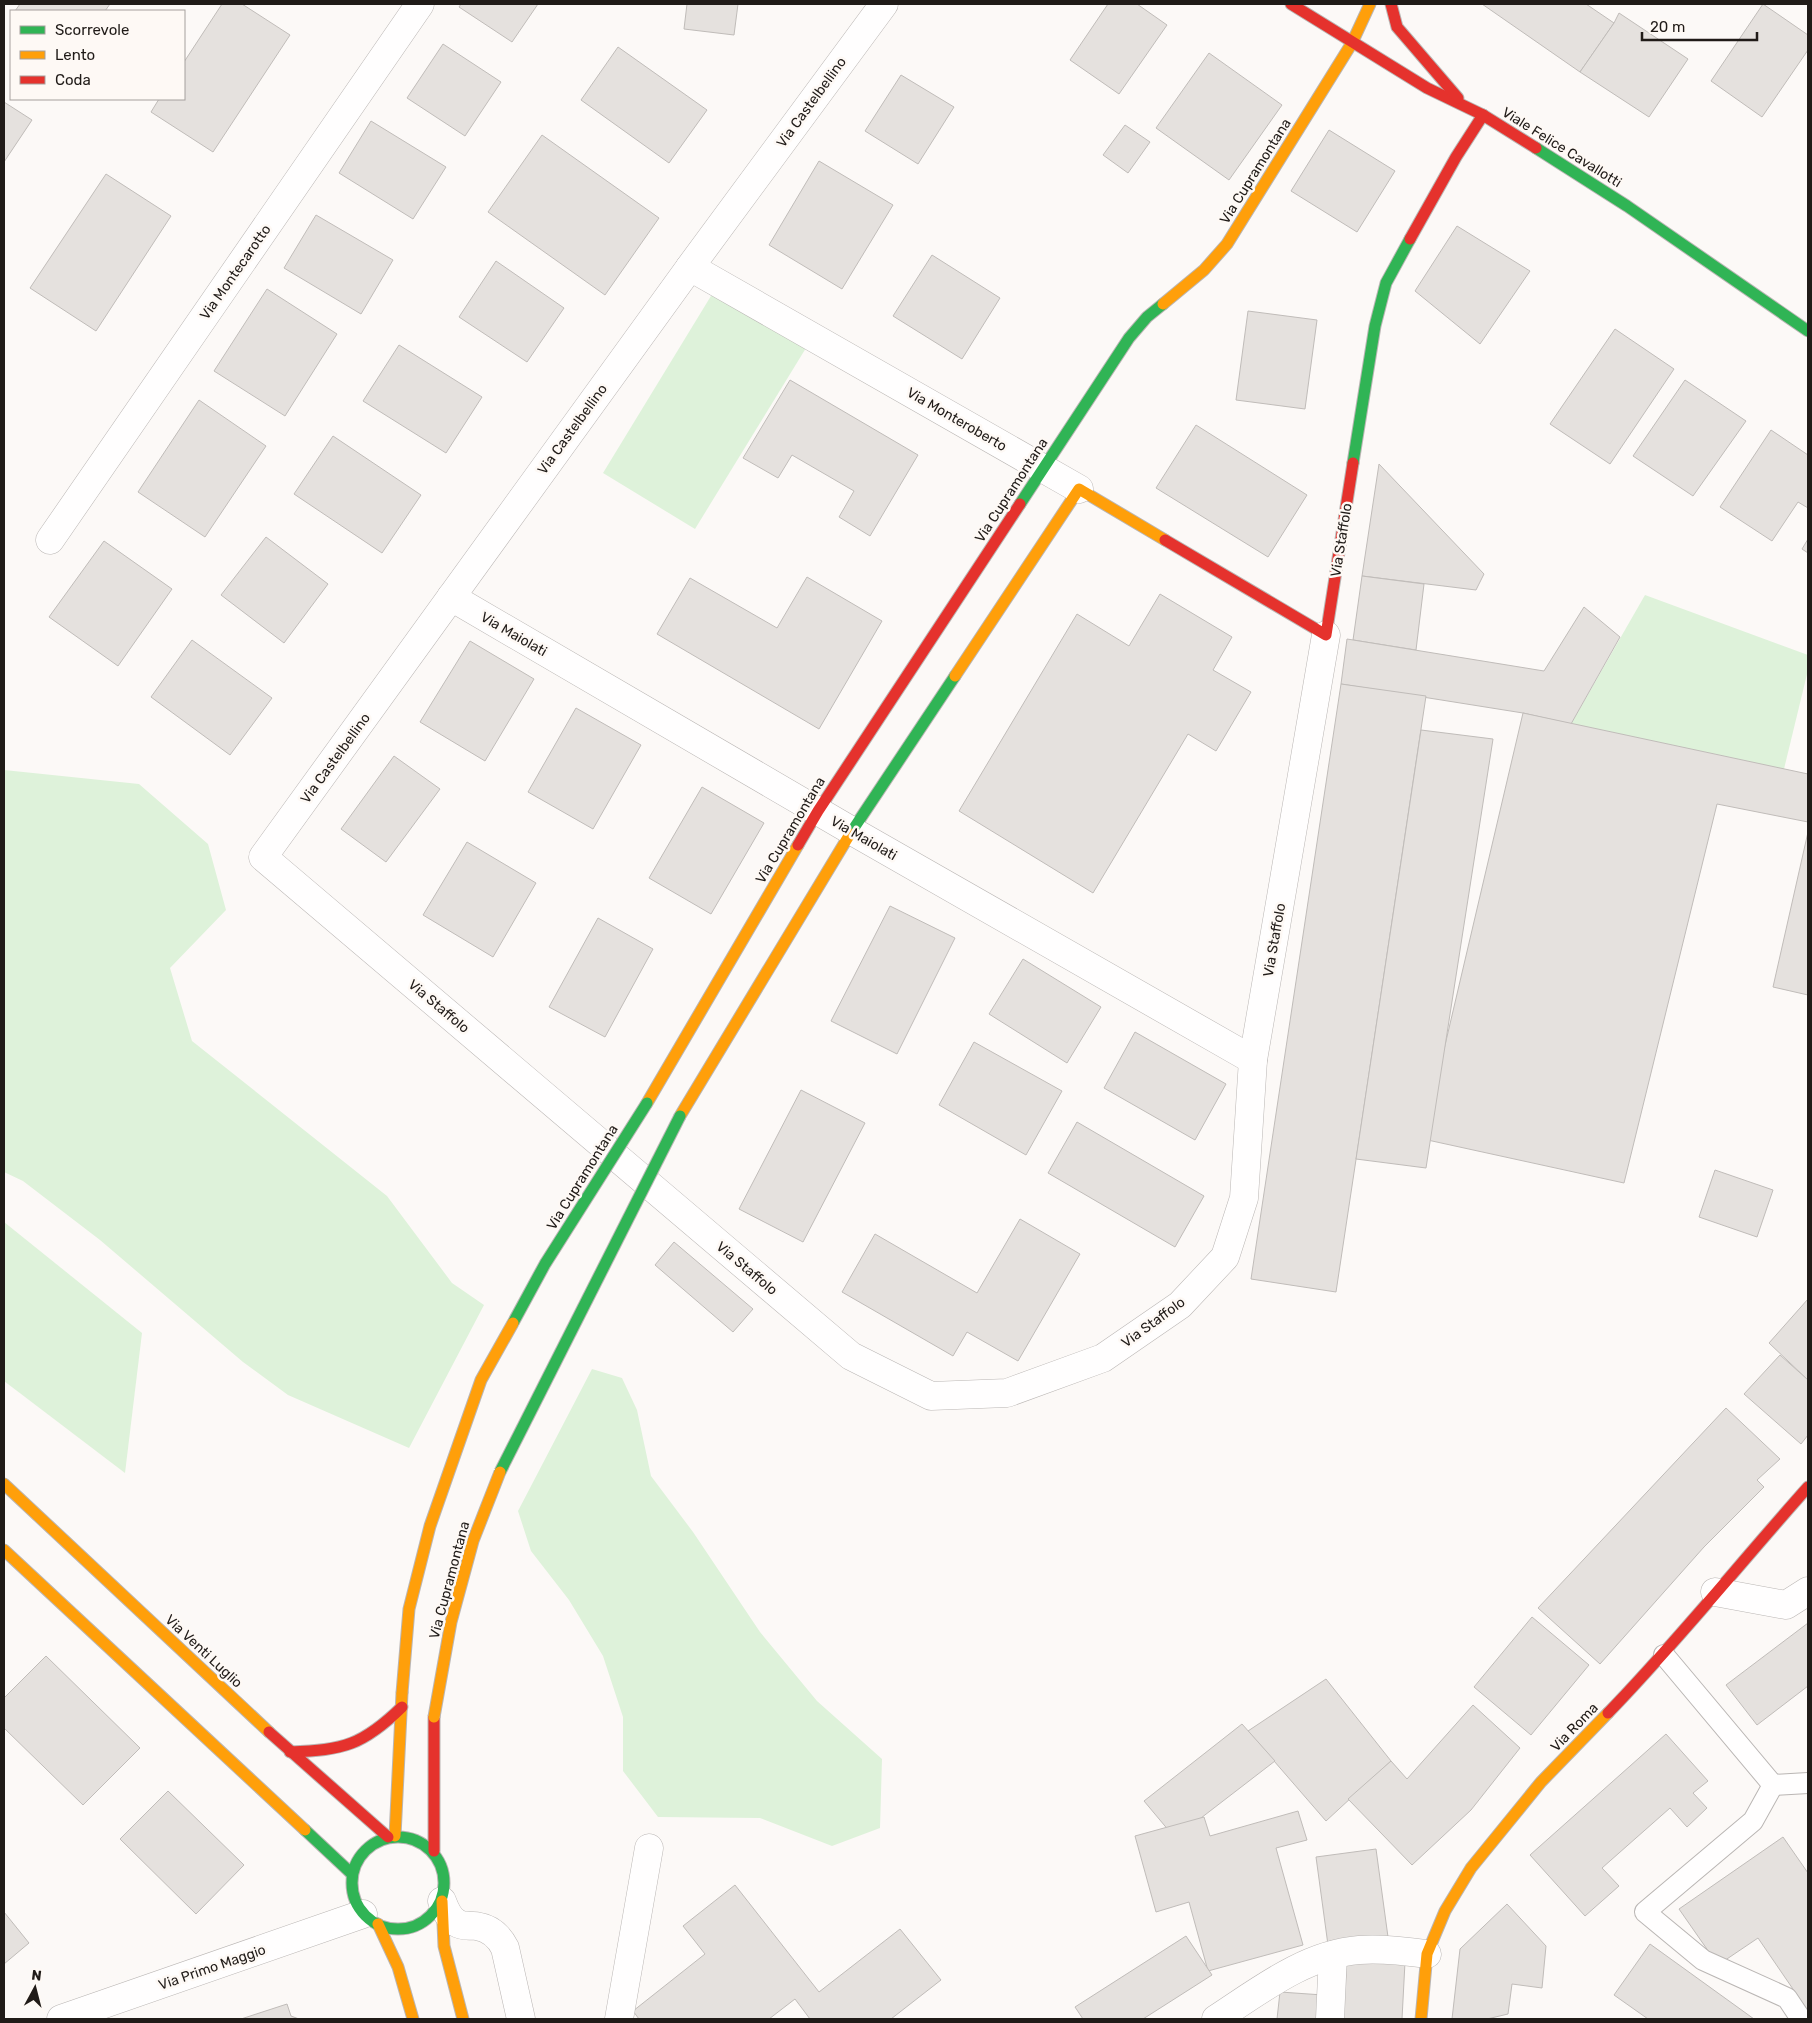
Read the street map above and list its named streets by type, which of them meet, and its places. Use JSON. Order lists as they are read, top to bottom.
{
  "streets": {
    "main road": [
      "Viale Felice Cavallotti",
      "Via Cupramontana",
      "Via Monteroberto",
      "Via Staffolo",
      "Via Venti Luglio",
      "Via Roma"
    ],
    "street": [
      "Via Castelbellino",
      "Via Montecarotto",
      "Via Maiolati",
      "Via Primo Maggio"
    ]
  },
  "crossings": [
    ["Via Castelbellino", "Via Monteroberto"],
    ["Via Castelbellino", "Via Staffolo"],
    ["Via Castelbellino", "Via Maiolati"],
    ["Viale Felice Cavallotti", "Via Cupramontana"],
    ["Viale Felice Cavallotti", "Via Staffolo"],
    ["Via Cupramontana", "Via Monteroberto"],
    ["Via Cupramontana", "Via Maiolati"],
    ["Via Cupramontana", "Via Venti Luglio"],
    ["Via Cupramontana", "Via Primo Maggio"],
    ["Via Monteroberto", "Via Staffolo"],
    ["Via Staffolo", "Via Maiolati"],
    ["Via Venti Luglio", "Via Primo Maggio"]
  ],
  "legend": ["Scorrevole", "Lento", "Coda"],
  "scale_bar": "20 m",
  "north": "top"
}
